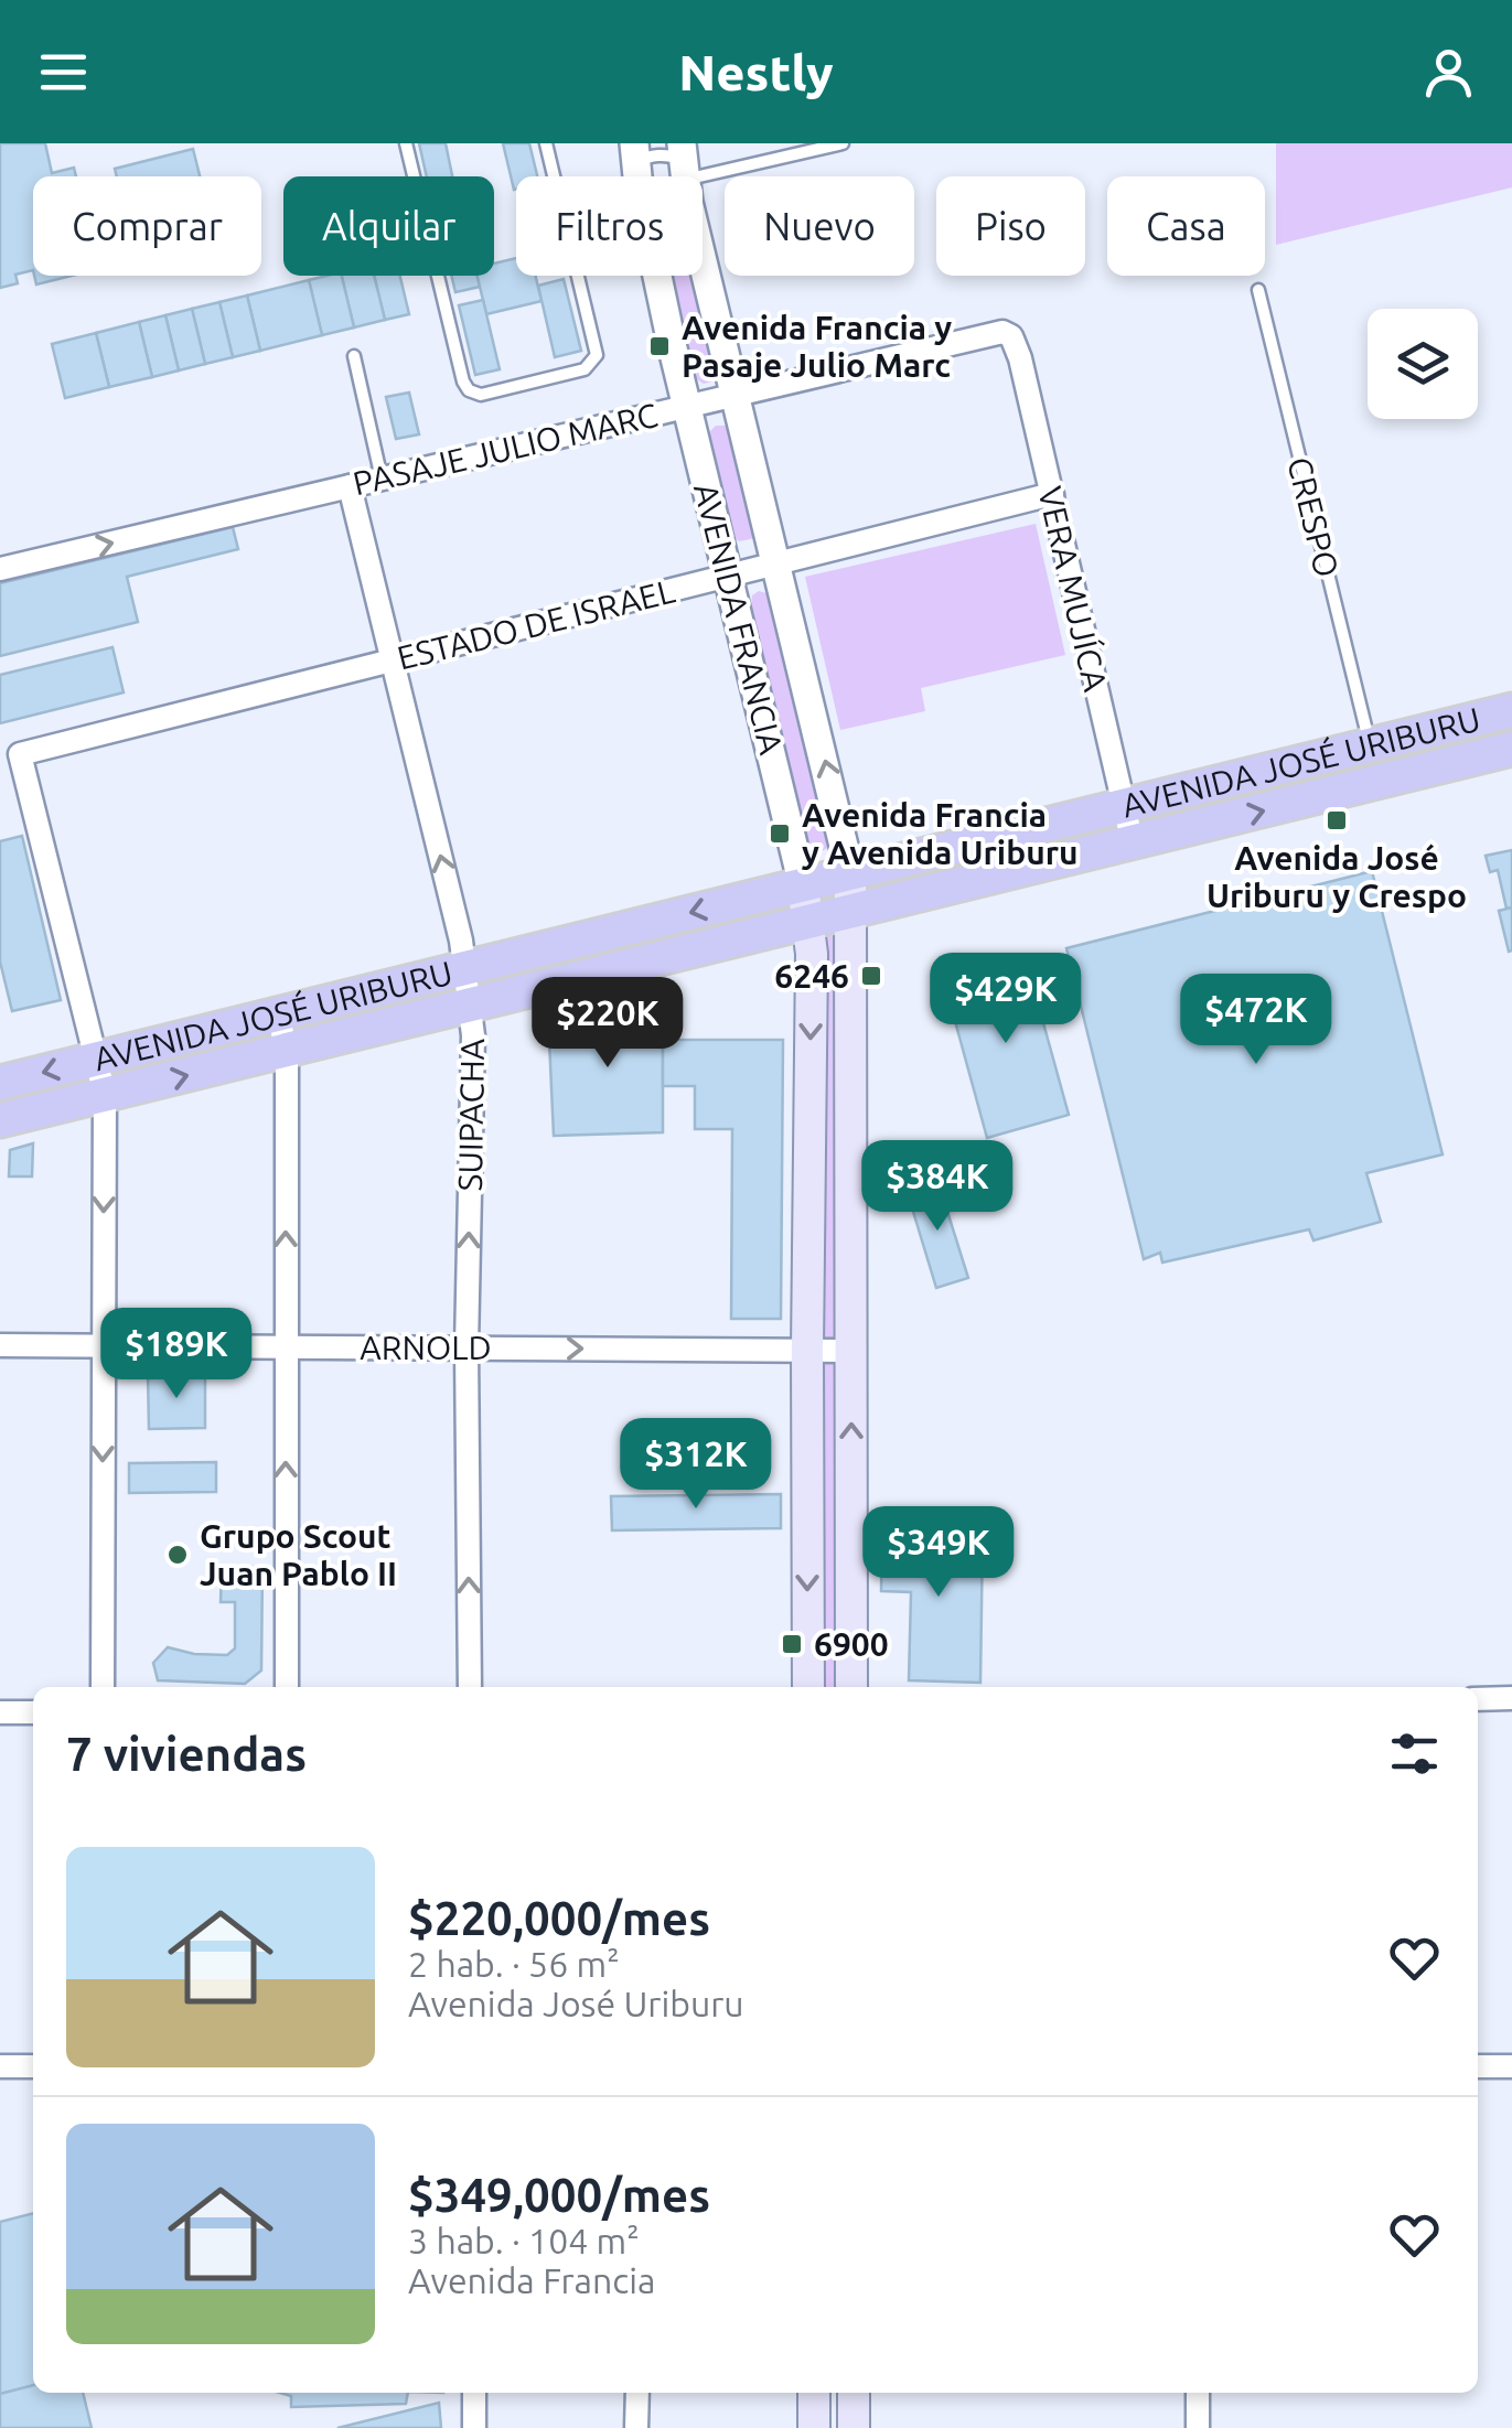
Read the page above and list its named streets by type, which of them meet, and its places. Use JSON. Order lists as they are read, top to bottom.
{
  "streets": {
    "main road": ["AVENIDA FRANCIA", "AVENIDA JOSÉ URIBURU"],
    "street": [
      "PASAJE JULIO MARC",
      "VERA MUJÍCA",
      "ESTADO DE ISRAEL",
      "SUIPACHA",
      "ARNOLD"
    ],
    "lane": ["CRESPO"]
  },
  "crossings": [
    ["PASAJE JULIO MARC", "VERA MUJÍCA"],
    ["PASAJE JULIO MARC", "AVENIDA FRANCIA"],
    ["PASAJE JULIO MARC", "SUIPACHA"],
    ["CRESPO", "AVENIDA JOSÉ URIBURU"],
    ["VERA MUJÍCA", "ESTADO DE ISRAEL"],
    ["VERA MUJÍCA", "AVENIDA JOSÉ URIBURU"],
    ["AVENIDA FRANCIA", "ESTADO DE ISRAEL"],
    ["AVENIDA FRANCIA", "AVENIDA JOSÉ URIBURU"],
    ["AVENIDA FRANCIA", "ARNOLD"],
    ["ESTADO DE ISRAEL", "AVENIDA JOSÉ URIBURU"],
    ["ESTADO DE ISRAEL", "SUIPACHA"],
    ["AVENIDA JOSÉ URIBURU", "SUIPACHA"],
    ["SUIPACHA", "ARNOLD"]
  ],
  "one_way": ["ARNOLD"],
  "places": {
    "transit": [
      "Avenida Francia y Pasaje Julio Marc",
      "Avenida José Uriburu y Crespo",
      "Avenida Francia y Avenida Uriburu",
      "6246",
      "6900"
    ],
    "other": ["Grupo Scout Juan Pablo II"]
  },
  "page": {
    "header": "Nestly",
    "chip": [
      "Comprar",
      "Alquilar",
      "Filtros",
      "Nuevo",
      "Piso",
      "Casa"
    ],
    "price": [
      "$429K",
      "$472K",
      "$220K",
      "$384K",
      "$189K",
      "$312K",
      "$349K"
    ],
    "heading": "7 viviendas",
    "list": [
      {
        "name": "$220,000/mes",
        "note": "2 hab. · 56 m² · Avenida José Uriburu"
      },
      {
        "name": "$349,000/mes",
        "note": "3 hab. · 104 m² · Avenida Francia"
      }
    ]
  }
}
